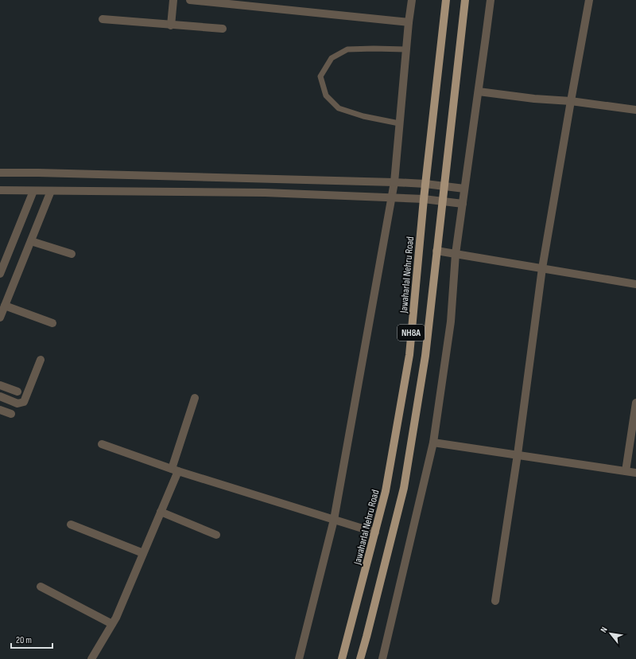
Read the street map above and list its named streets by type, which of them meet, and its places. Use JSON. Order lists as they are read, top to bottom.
{
  "streets": {
    "main road": ["Jawaharlal Nehru Road", "NH8A"]
  },
  "scale_bar": "20 m",
  "north": "top left"
}
